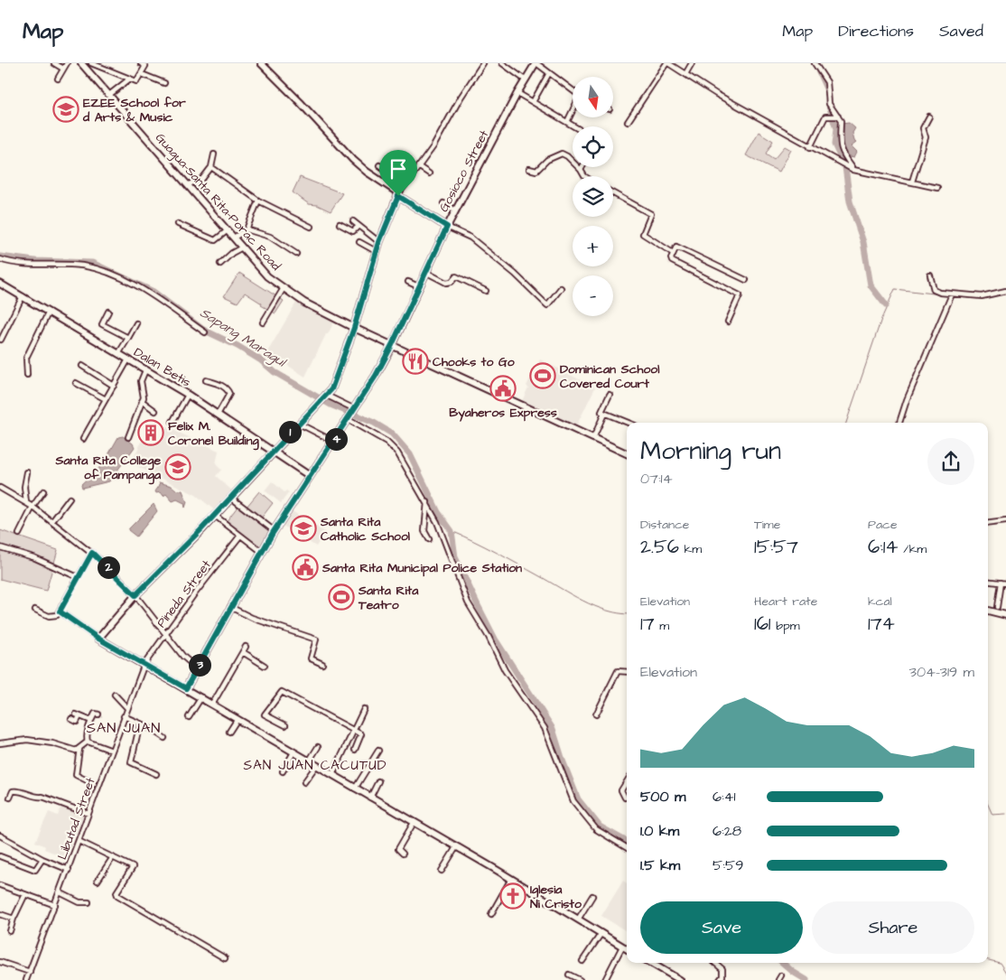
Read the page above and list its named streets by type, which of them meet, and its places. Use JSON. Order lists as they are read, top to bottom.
{
  "streets": {
    "street": [
      "Gosioco Street",
      "Guagua-Santa Rita-Porac Road",
      "Dalan Betis",
      "Pineda Street",
      "Libutad Street"
    ]
  },
  "crossings": [
    ["Gosioco Street", "Guagua-Santa Rita-Porac Road"],
    ["Gosioco Street", "Dalan Betis"],
    ["Pineda Street", "Libutad Street"]
  ],
  "districts": ["SAN JUAN", "SAN JUAN CACUTUD"],
  "water": ["Sapang Maragul"],
  "places": {
    "school or university": ["EZEE School for d Arts & Music", "Santa Rita College of Pampanga", "Santa Rita Catholic School"],
    "restaurant": ["Chooks to Go"],
    "sports": ["Dominican School Covered Court", "Santa Rita Teatro"],
    "public building": ["Byaheros Express", "Santa Rita Municipal Police Station"],
    "building": ["Felix M. Coronel Building"],
    "church": ["Iglesia Ni Cristo"]
  },
  "north": "bottom",
  "page": {
    "header": "Map",
    "nav": ["Map", "Directions", "Saved"],
    "map_buttons": ["+", "−"],
    "pins": [
      "1",
      "4",
      "2",
      "3"
    ],
    "heading": ["Morning run", "07:14"],
    "stats": [
      ["Distance", "2.56 km"],
      ["Time", "15:57"],
      ["Pace", "6:14 /km"],
      ["Elevation", "17 m"],
      ["Heart rate", "161 bpm"],
      ["kcal", "174"]
    ],
    "chart": ["Elevation", "304–319 m"],
    "list": [
      {
        "name": "500 m",
        "note": "6:41"
      },
      {
        "name": "1.0 km",
        "note": "6:28"
      },
      {
        "name": "1.5 km",
        "note": "5:59"
      }
    ],
    "buttons": ["Save", "Share"]
  }
}
